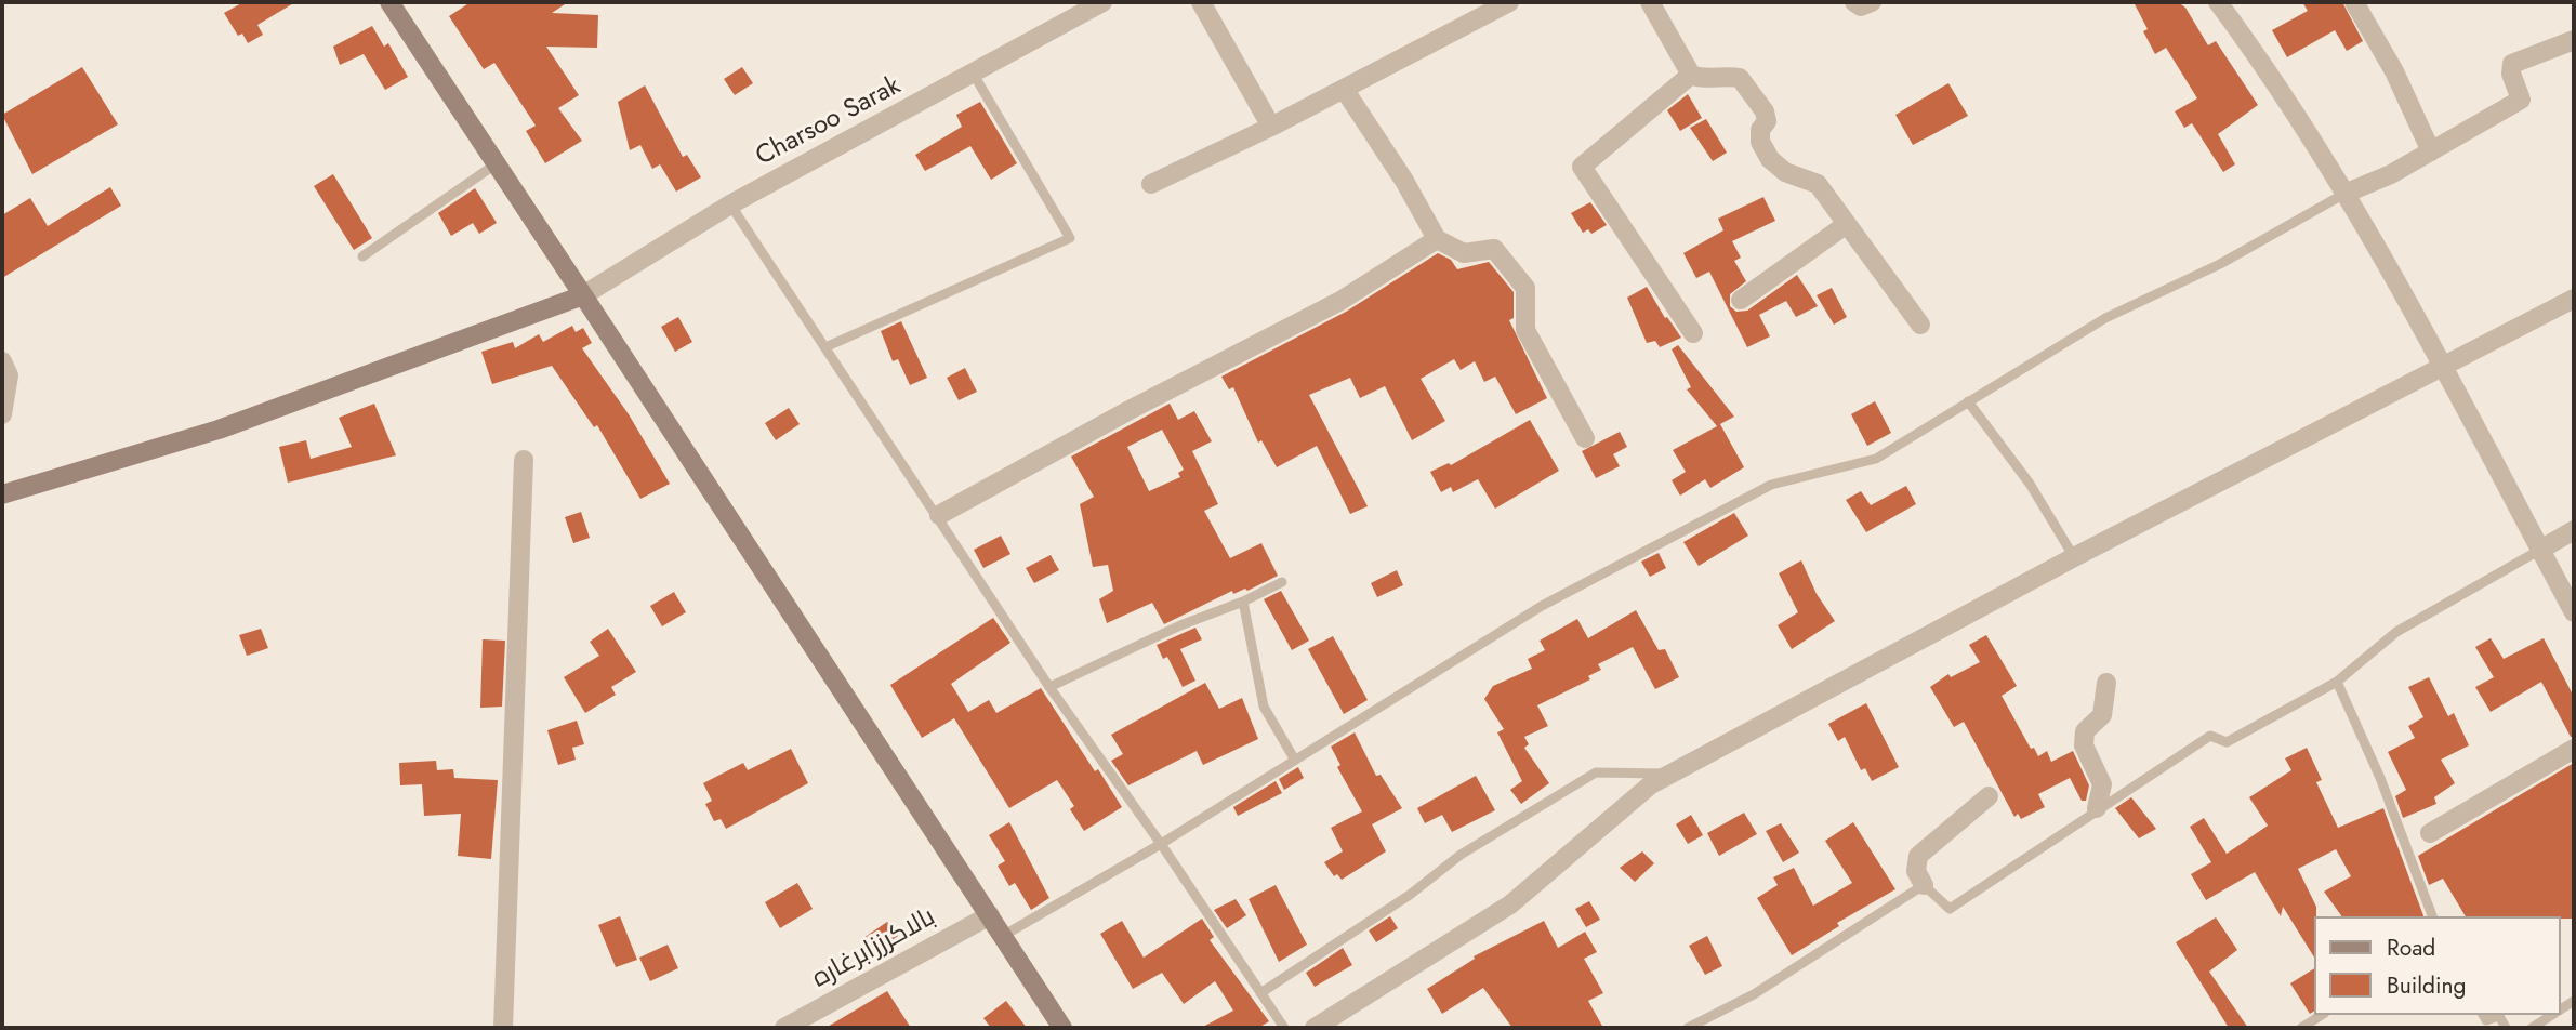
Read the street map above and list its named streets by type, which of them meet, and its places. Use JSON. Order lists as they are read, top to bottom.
{
  "streets": {
    "street": ["Charsoo Sarak", "بالاکرززابرغاره"]
  },
  "legend": ["Road", "Building"]
}
